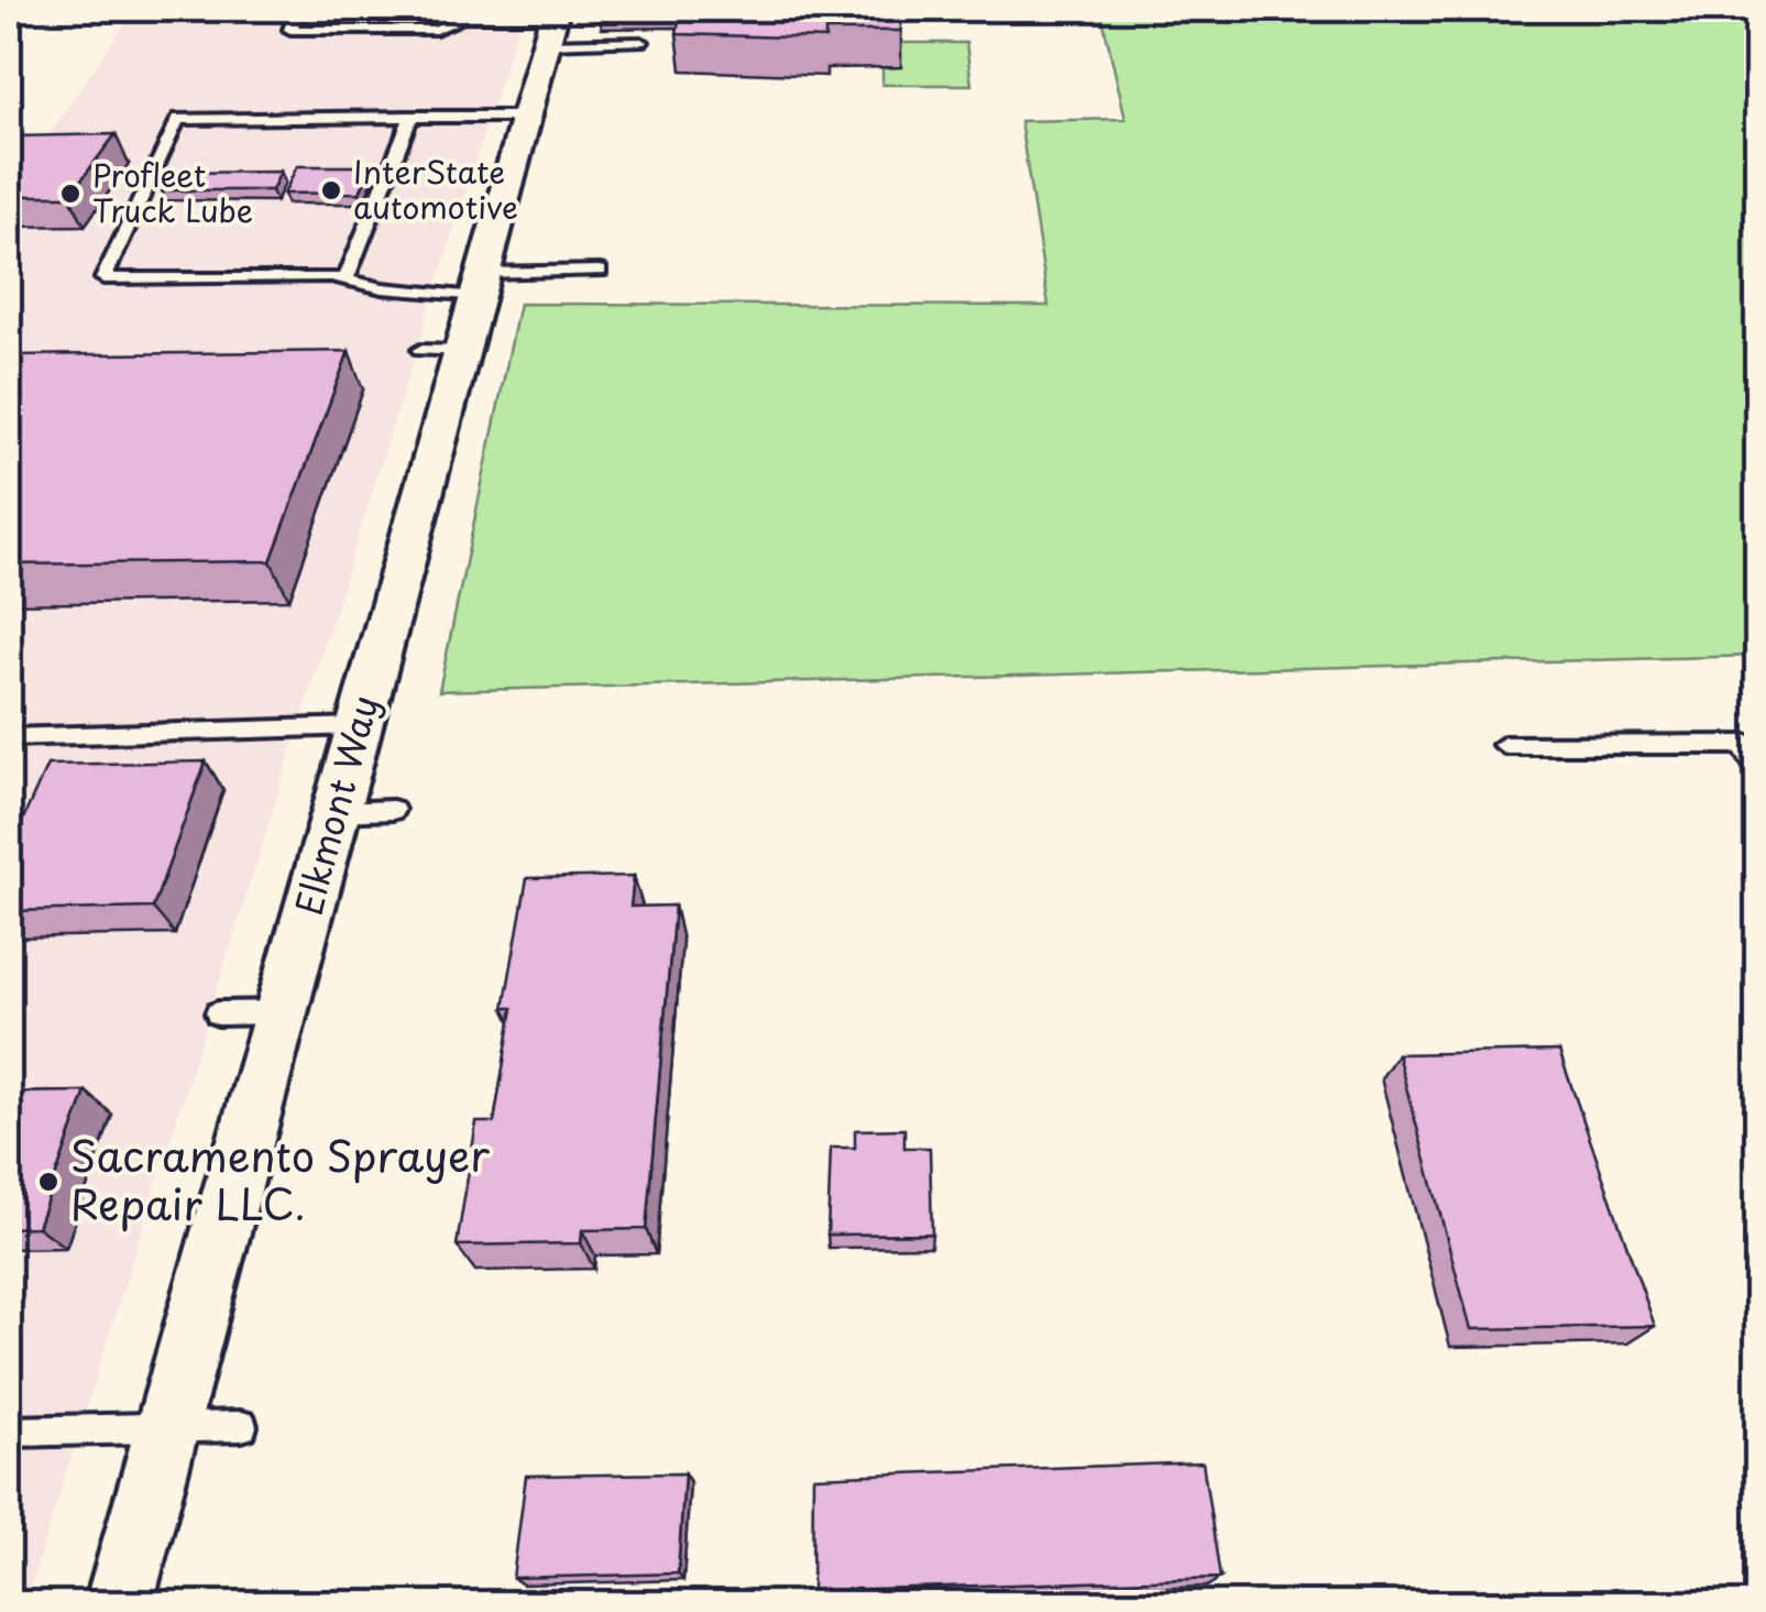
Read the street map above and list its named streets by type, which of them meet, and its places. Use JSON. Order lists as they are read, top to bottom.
{
  "streets": {
    "street": ["Elkmont Way"]
  },
  "places": ["InterState automotive", "Profleet Truck Lube", "Sacramento Sprayer Repair LLC."]
}
